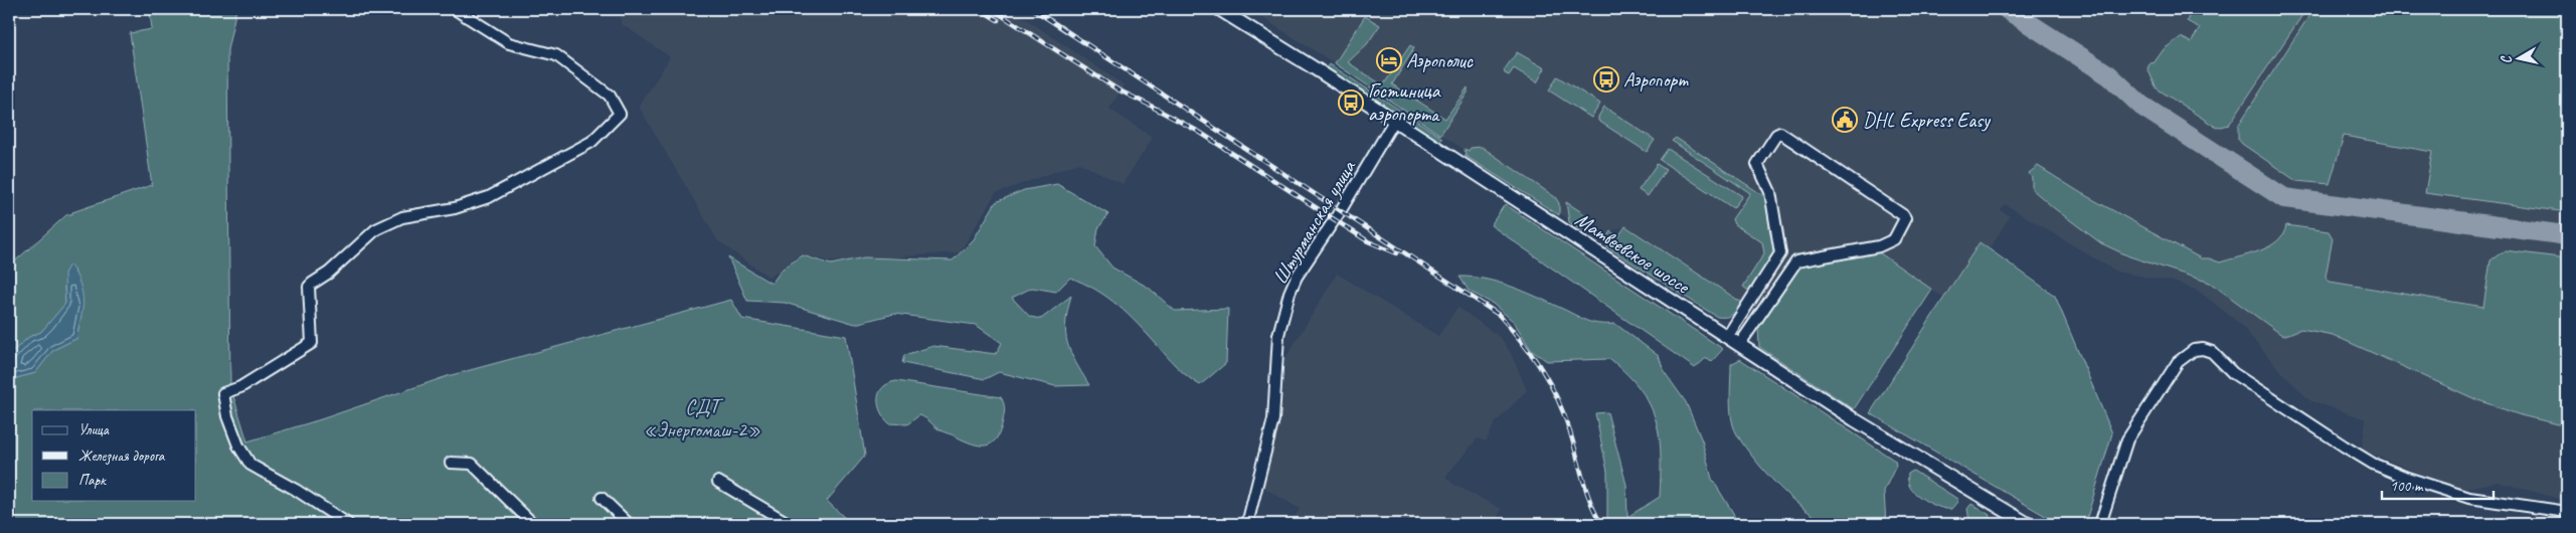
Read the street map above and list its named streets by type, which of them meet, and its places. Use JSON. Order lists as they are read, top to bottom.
{
  "streets": {
    "main road": ["Матвеевское шоссе"],
    "street": ["Штурманская улица"]
  },
  "crossings": [
    ["Штурманская улица", "Матвеевское шоссе"]
  ],
  "parks": ["СДТ «Энергомаш-2»"],
  "places": {
    "hotel": ["Аэрополис"],
    "bus stop": ["Аэропорт", "Гостиница аэропорта"],
    "public building": ["DHL Express Easy"]
  },
  "legend": ["Улица", "Железная дорога", "Парк"],
  "scale_bar": "100 m",
  "north": "left"
}
